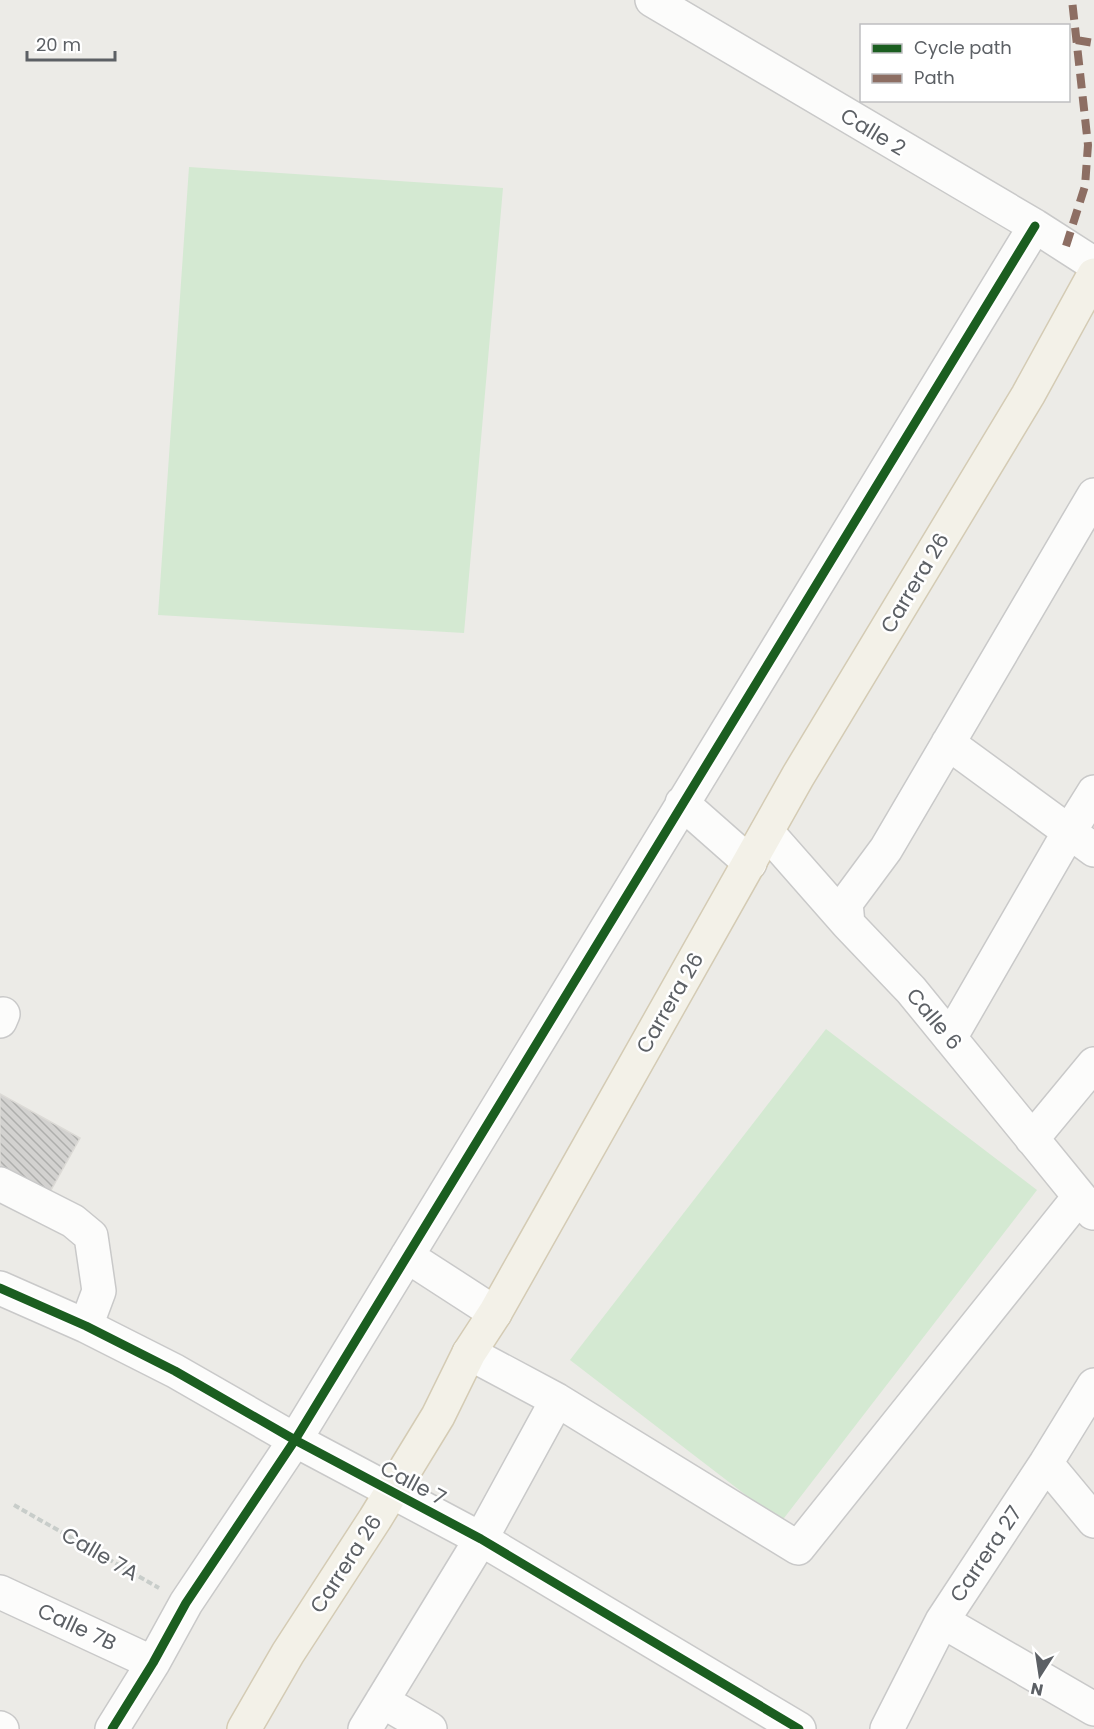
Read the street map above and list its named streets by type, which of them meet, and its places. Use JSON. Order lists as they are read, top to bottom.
{
  "streets": {
    "main road": ["Carrera 26"],
    "street": [
      "Calle 2",
      "Calle 6",
      "Calle 7",
      "Carrera 27",
      "Calle 7B"
    ],
    "path": ["Calle 7A"]
  },
  "crossings": [
    ["Carrera 26", "Calle 6"],
    ["Carrera 26", "Calle 7"]
  ],
  "legend": ["Cycle path", "Path"],
  "scale_bar": "20 m",
  "north": "bottom"
}
